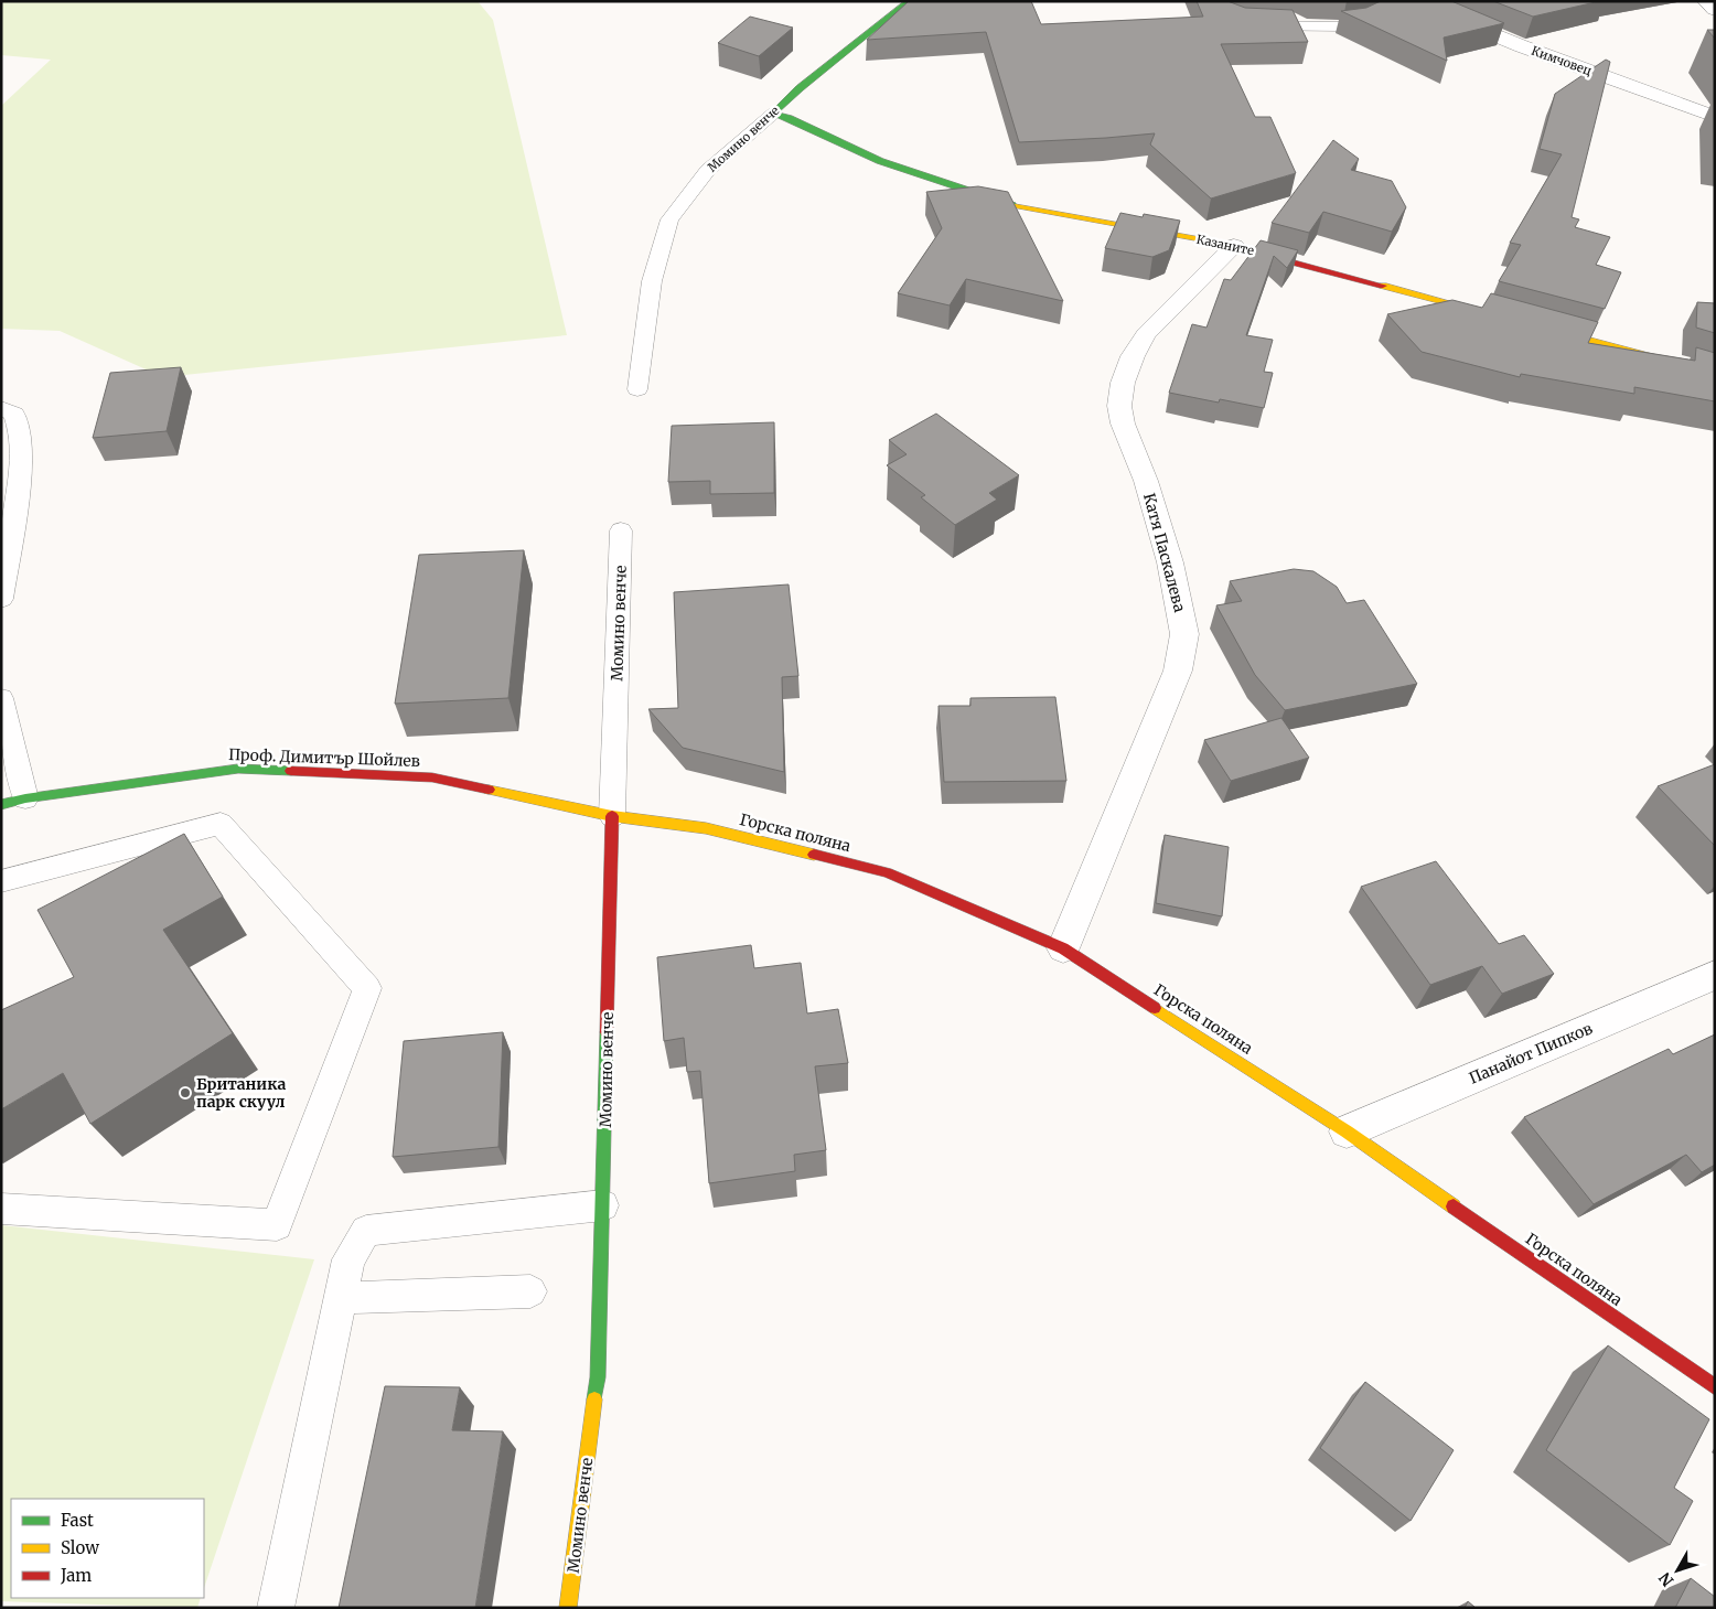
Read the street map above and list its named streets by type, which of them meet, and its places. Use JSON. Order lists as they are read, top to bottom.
{
  "streets": {
    "street": [
      "Кимчовец",
      "Момино венче",
      "Казаните",
      "Катя Паскалева",
      "Проф. Димитър Шойлев",
      "Горска поляна",
      "Панайот Пипков"
    ]
  },
  "crossings": [
    ["Момино венче", "Казаните"],
    ["Момино венче", "Проф. Димитър Шойлев"],
    ["Момино венче", "Горска поляна"],
    ["Казаните", "Катя Паскалева"],
    ["Катя Паскалева", "Горска поляна"],
    ["Проф. Димитър Шойлев", "Горска поляна"],
    ["Горска поляна", "Панайот Пипков"]
  ],
  "places": ["Британика парк скуул"],
  "legend": ["Fast", "Slow", "Jam"],
  "north": "bottom left"
}
